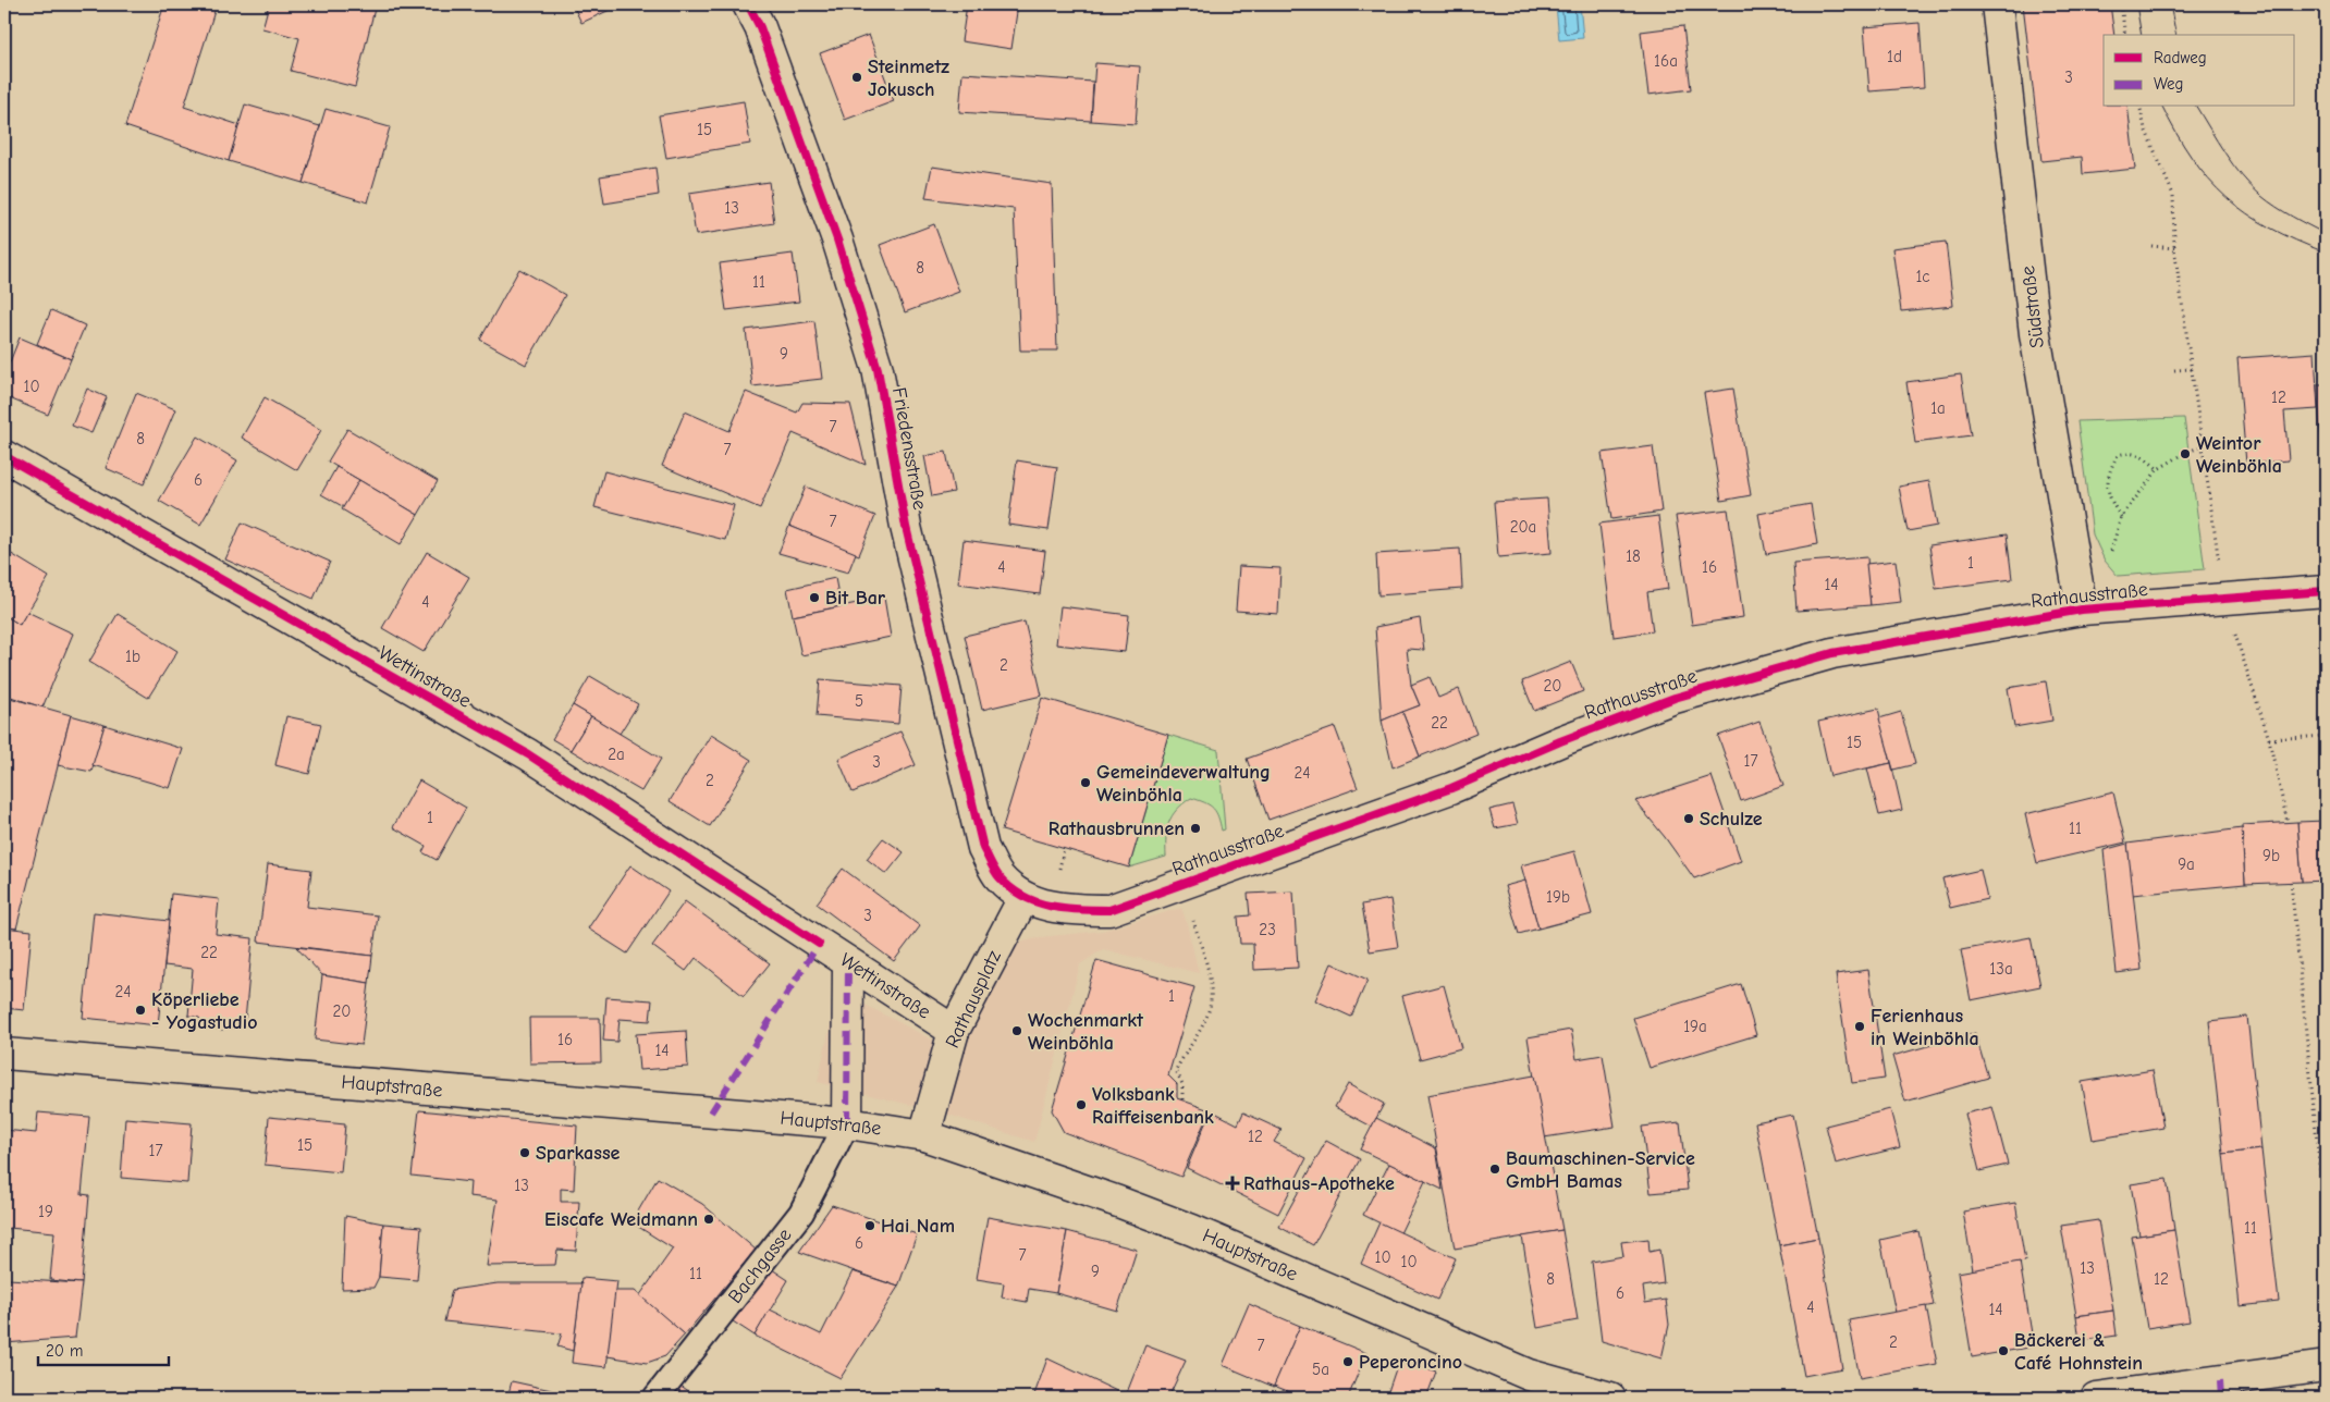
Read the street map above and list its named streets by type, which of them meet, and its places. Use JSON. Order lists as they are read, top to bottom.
{
  "streets": {
    "street": [
      "Südstraße",
      "Friedensstraße",
      "Rathausstraße",
      "Wettinstraße",
      "Rathausplatz",
      "Hauptstraße"
    ],
    "lane": ["Bachgasse"]
  },
  "crossings": [
    ["Südstraße", "Rathausstraße"],
    ["Friedensstraße", "Rathausstraße"],
    ["Friedensstraße", "Rathausplatz"],
    ["Rathausstraße", "Rathausplatz"],
    ["Wettinstraße", "Rathausplatz"],
    ["Rathausplatz", "Hauptstraße"],
    ["Hauptstraße", "Bachgasse"]
  ],
  "places": {
    "other": [
      "Steinmetz Jokusch",
      "Weintor Weinböhla",
      "Bit Bar",
      "Gemeindeverwaltung Weinböhla",
      "Schulze",
      "Rathausbrunnen",
      "Köperliebe - Yogastudio",
      "Ferienhaus in Weinböhla",
      "Wochenmarkt Weinböhla",
      "Volksbank Raiffeisenbank",
      "Sparkasse",
      "Baumaschinen-Service GmbH Bamas",
      "Eiscafe Weidmann",
      "Hai Nam",
      "Bäckerei & Café Hohnstein",
      "Peperoncino"
    ],
    "health": ["Rathaus-Apotheke"]
  },
  "house_numbers": [
    "1d",
    "16a",
    "3",
    "15",
    "13",
    "8",
    "1c",
    "11",
    "9",
    "10",
    "12",
    "1a",
    "7",
    "8",
    "7",
    "6",
    "7",
    "20a",
    "18",
    "1",
    "4",
    "16",
    "14",
    "4",
    "1b",
    "2",
    "20",
    "5",
    "22",
    "15",
    "2a",
    "17",
    "3",
    "24",
    "2",
    "1",
    "11",
    "9b",
    "9a",
    "19b",
    "3",
    "23",
    "22",
    "13a",
    "24",
    "1",
    "20",
    "19a",
    "16",
    "14",
    "12",
    "15",
    "17",
    "13",
    "19",
    "11",
    "6",
    "7",
    "10",
    "10",
    "13",
    "9",
    "11",
    "8",
    "12",
    "6",
    "4",
    "14",
    "2",
    "7",
    "5a"
  ],
  "legend": ["Radweg", "Weg"],
  "scale_bar": "20 m"
}
